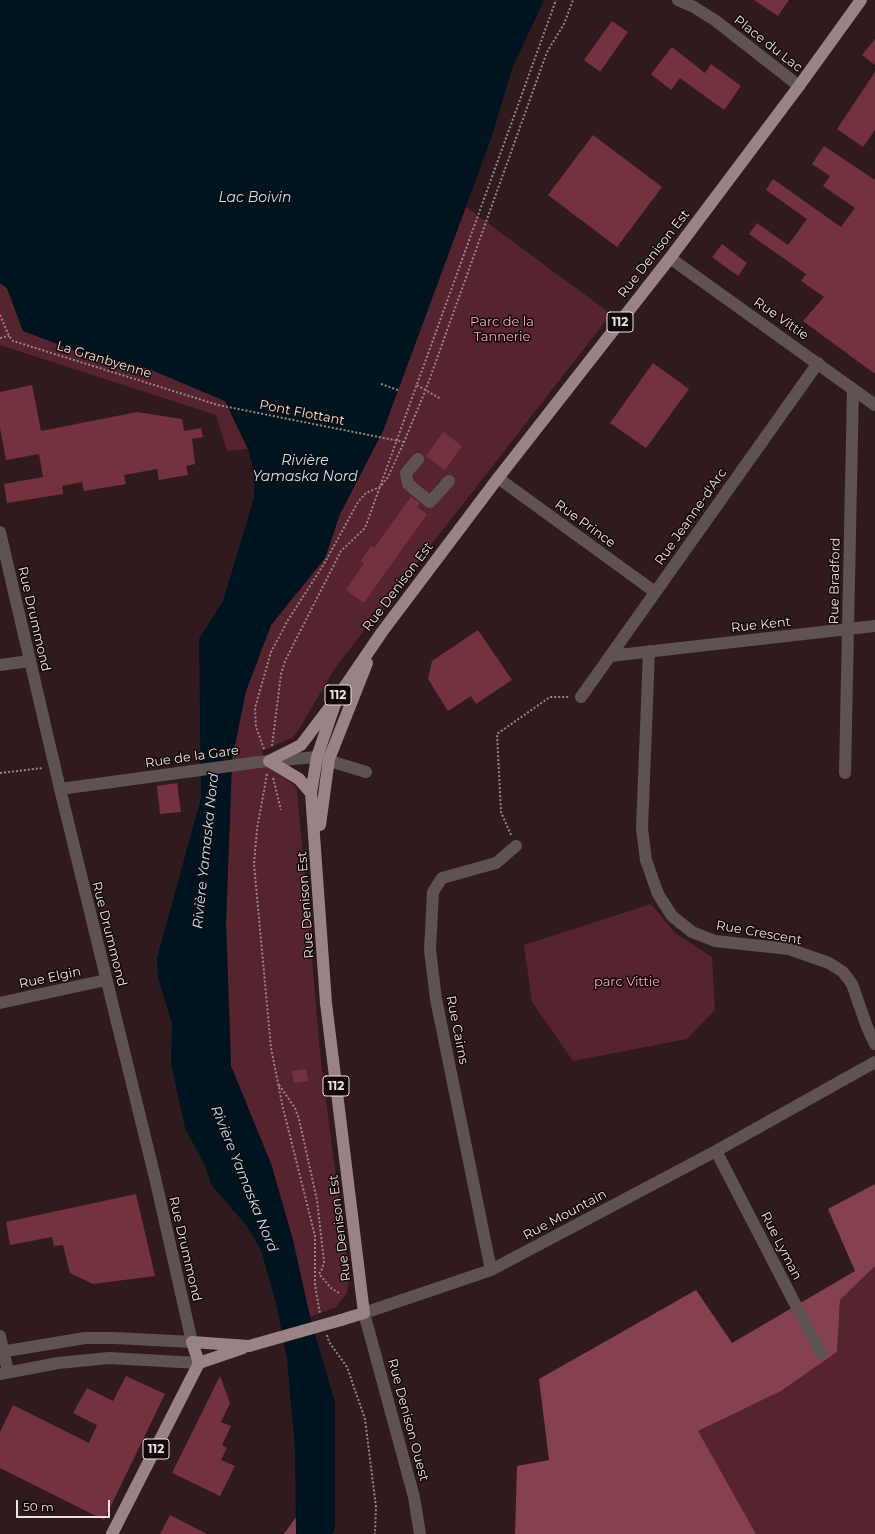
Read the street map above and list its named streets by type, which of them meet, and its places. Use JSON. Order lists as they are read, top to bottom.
{
  "streets": {
    "main road": ["Rue Denison Est", "112", "Rue Mountain"],
    "street": [
      "Place du Lac",
      "Rue Vittie",
      "Rue Jeanne-d'Arc",
      "Rue Prince",
      "Rue Bradford",
      "Rue Drummond",
      "Rue Kent",
      "Rue de la Gare",
      "Rue Crescent",
      "Rue Elgin",
      "Rue Cairns",
      "Rue Lyman",
      "Rue Denison Ouest"
    ],
    "path": ["La Granbyenne", "Pont Flottant"]
  },
  "crossings": [
    ["Place du Lac", "Rue Denison Est"],
    ["Rue Denison Est", "Rue Vittie"],
    ["Rue Denison Est", "Rue Prince"],
    ["Rue Denison Est", "Rue de la Gare"],
    ["Rue Denison Est", "Rue Mountain"],
    ["Rue Denison Est", "Rue Denison Ouest"],
    ["Rue Vittie", "Rue Jeanne-d'Arc"],
    ["Rue Vittie", "Rue Bradford"],
    ["112", "Rue Mountain"],
    ["La Granbyenne", "Pont Flottant"],
    ["Rue Jeanne-d'Arc", "Rue Prince"],
    ["Rue Bradford", "Rue Kent"],
    ["Rue Drummond", "Rue de la Gare"],
    ["Rue Drummond", "Rue Elgin"],
    ["Rue Drummond", "Rue Mountain"],
    ["Rue Kent", "Rue Crescent"],
    ["Rue Cairns", "Rue Mountain"],
    ["Rue Mountain", "Rue Lyman"],
    ["Rue Mountain", "Rue Denison Ouest"]
  ],
  "water": ["Lac Boivin", "Rivière Yamaska Nord"],
  "parks": ["Parc de la Tannerie", "parc Vittie"],
  "scale_bar": "50 m"
}
